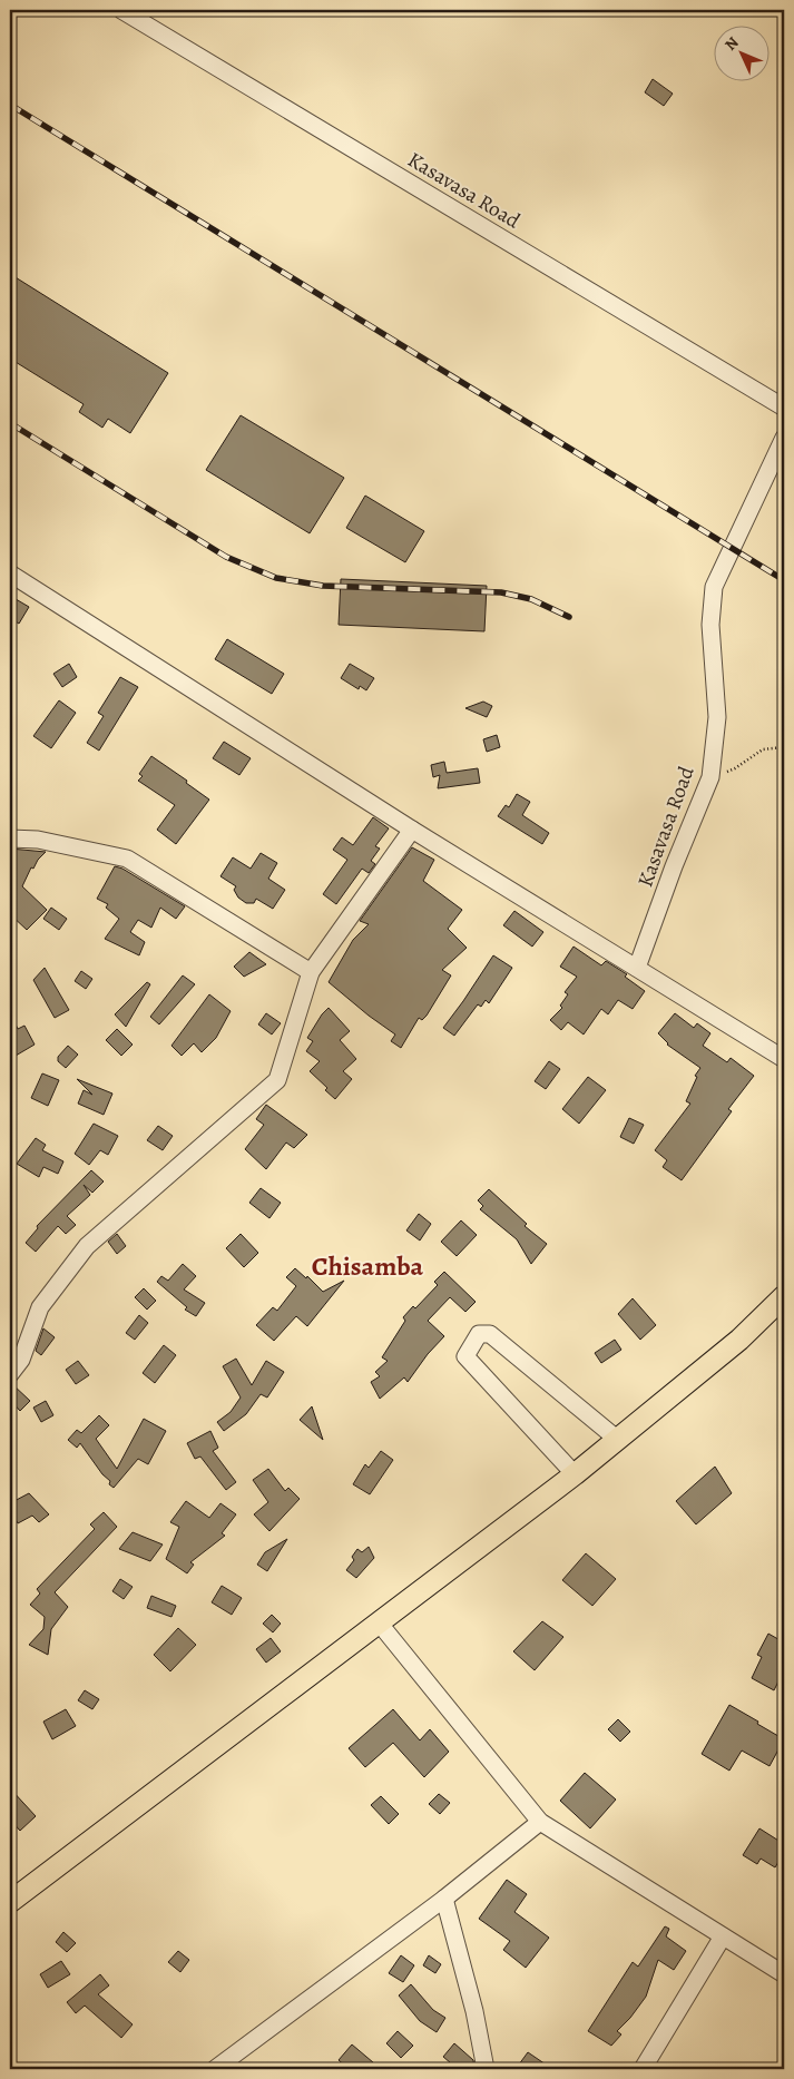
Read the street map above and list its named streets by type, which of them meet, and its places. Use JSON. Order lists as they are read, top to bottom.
{
  "streets": {
    "street": ["Kasavasa Road"]
  },
  "districts": ["Chisamba"],
  "north": "top left"
}
